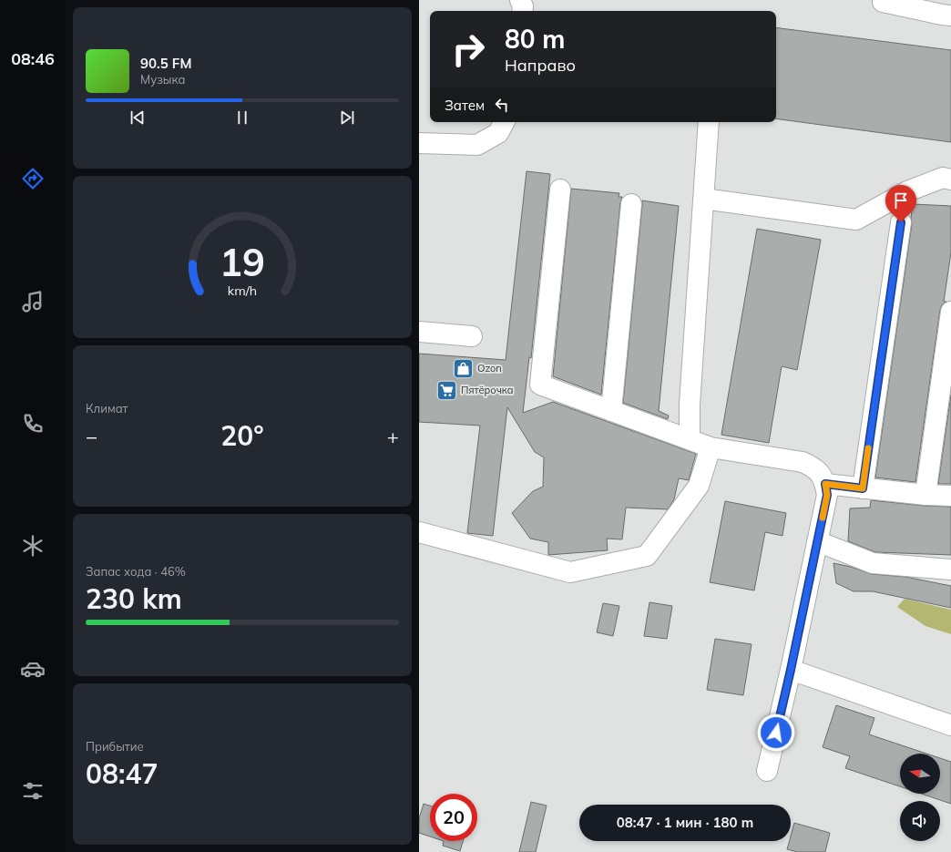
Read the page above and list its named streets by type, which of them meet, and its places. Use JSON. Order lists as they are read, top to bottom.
{
  "places": {
    "shop": ["Ozon"],
    "supermarket": ["Пятёрочка"]
  },
  "north": "left",
  "page": {
    "tabs": "08:46",
    "turn": ["80 m", "Направо"],
    "song": ["90.5 FM", "Музыка"],
    "then": "Затем",
    "tile": [
      "Климат",
      ["Запас хода · 46%", "230 km"],
      ["Прибытие", "08:47"]
    ],
    "heat": ["−", "20°", "+"],
    "limit": "20",
    "trip": "08:47 · 1 мин · 180 m",
    "gauge": ["19", "km/h"]
  }
}
